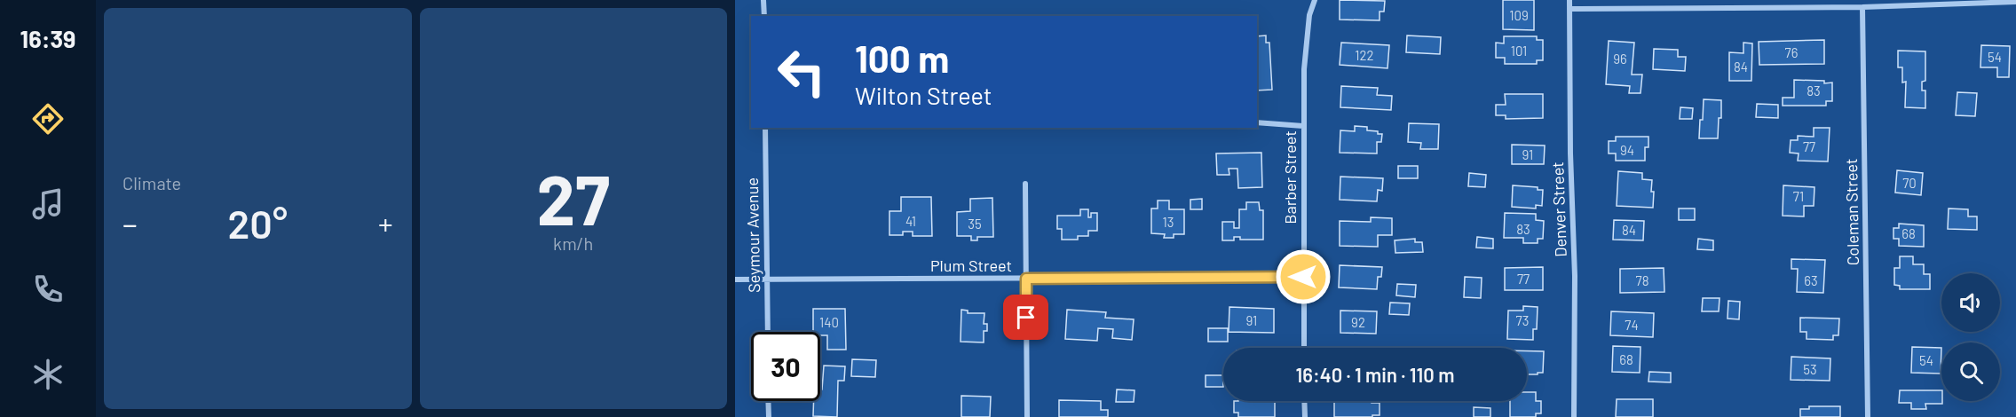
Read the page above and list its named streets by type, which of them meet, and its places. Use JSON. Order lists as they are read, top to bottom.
{
  "streets": {
    "street": [
      "Barber Street",
      "Denver Street",
      "Coleman Street",
      "Seymour Avenue",
      "Plum Street"
    ]
  },
  "crossings": [
    ["Barber Street", "Plum Street"],
    ["Seymour Avenue", "Plum Street"]
  ],
  "house_numbers": [
    "109",
    "101",
    "76",
    "122",
    "54",
    "96",
    "84",
    "83",
    "77",
    "94",
    "91",
    "70",
    "71",
    "41",
    "13",
    "35",
    "83",
    "84",
    "68",
    "77",
    "78",
    "63",
    "91",
    "73",
    "140",
    "92",
    "74",
    "68",
    "54",
    "53"
  ],
  "page": {
    "tabs": "16:39",
    "tile": [
      "Climate",
      ["27", "km/h"]
    ],
    "turn": ["100 m", "Wilton Street"],
    "heat": ["−", "20°", "+"],
    "limit": "30",
    "trip": "16:40 · 1 min · 110 m"
  }
}
